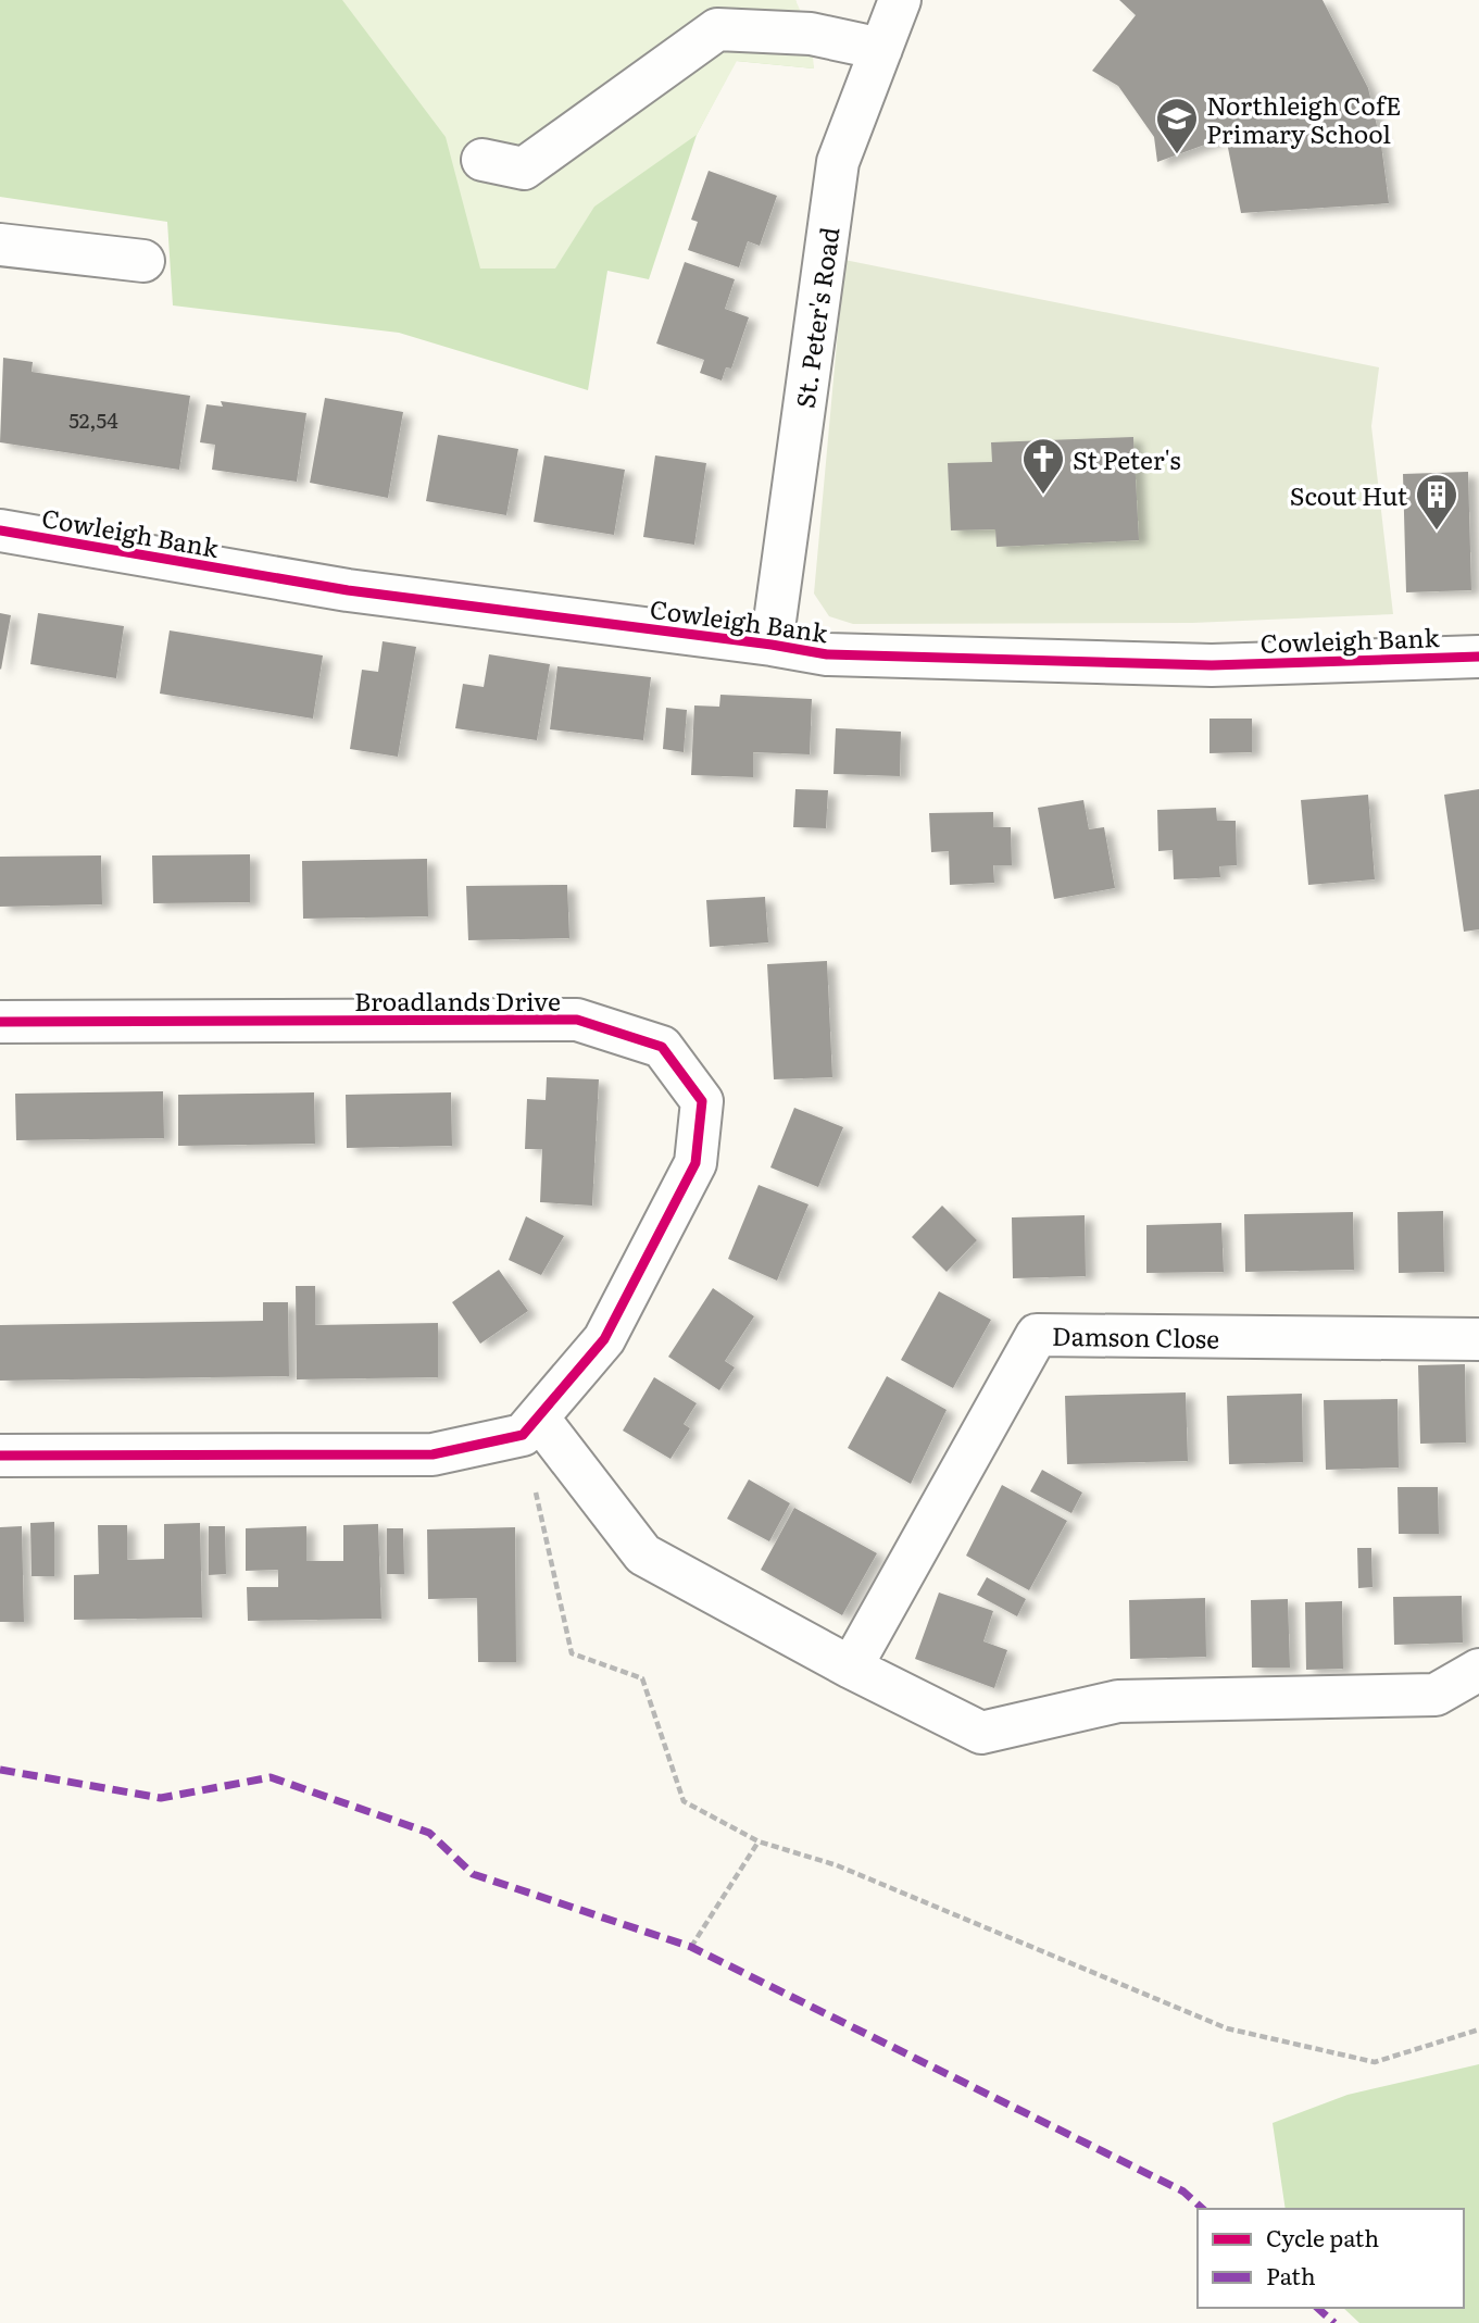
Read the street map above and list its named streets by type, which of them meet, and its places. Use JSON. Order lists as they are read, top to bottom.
{
  "streets": {
    "street": [
      "St. Peter's Road",
      "Cowleigh Bank",
      "Broadlands Drive",
      "Damson Close"
    ]
  },
  "crossings": [
    ["St. Peter's Road", "Cowleigh Bank"]
  ],
  "places": {
    "school or university": ["Northleigh CofE Primary School"],
    "church": ["St Peter's"],
    "building": ["Scout Hut"]
  },
  "house_numbers": ["52,54"],
  "legend": ["Cycle path", "Path"]
}
